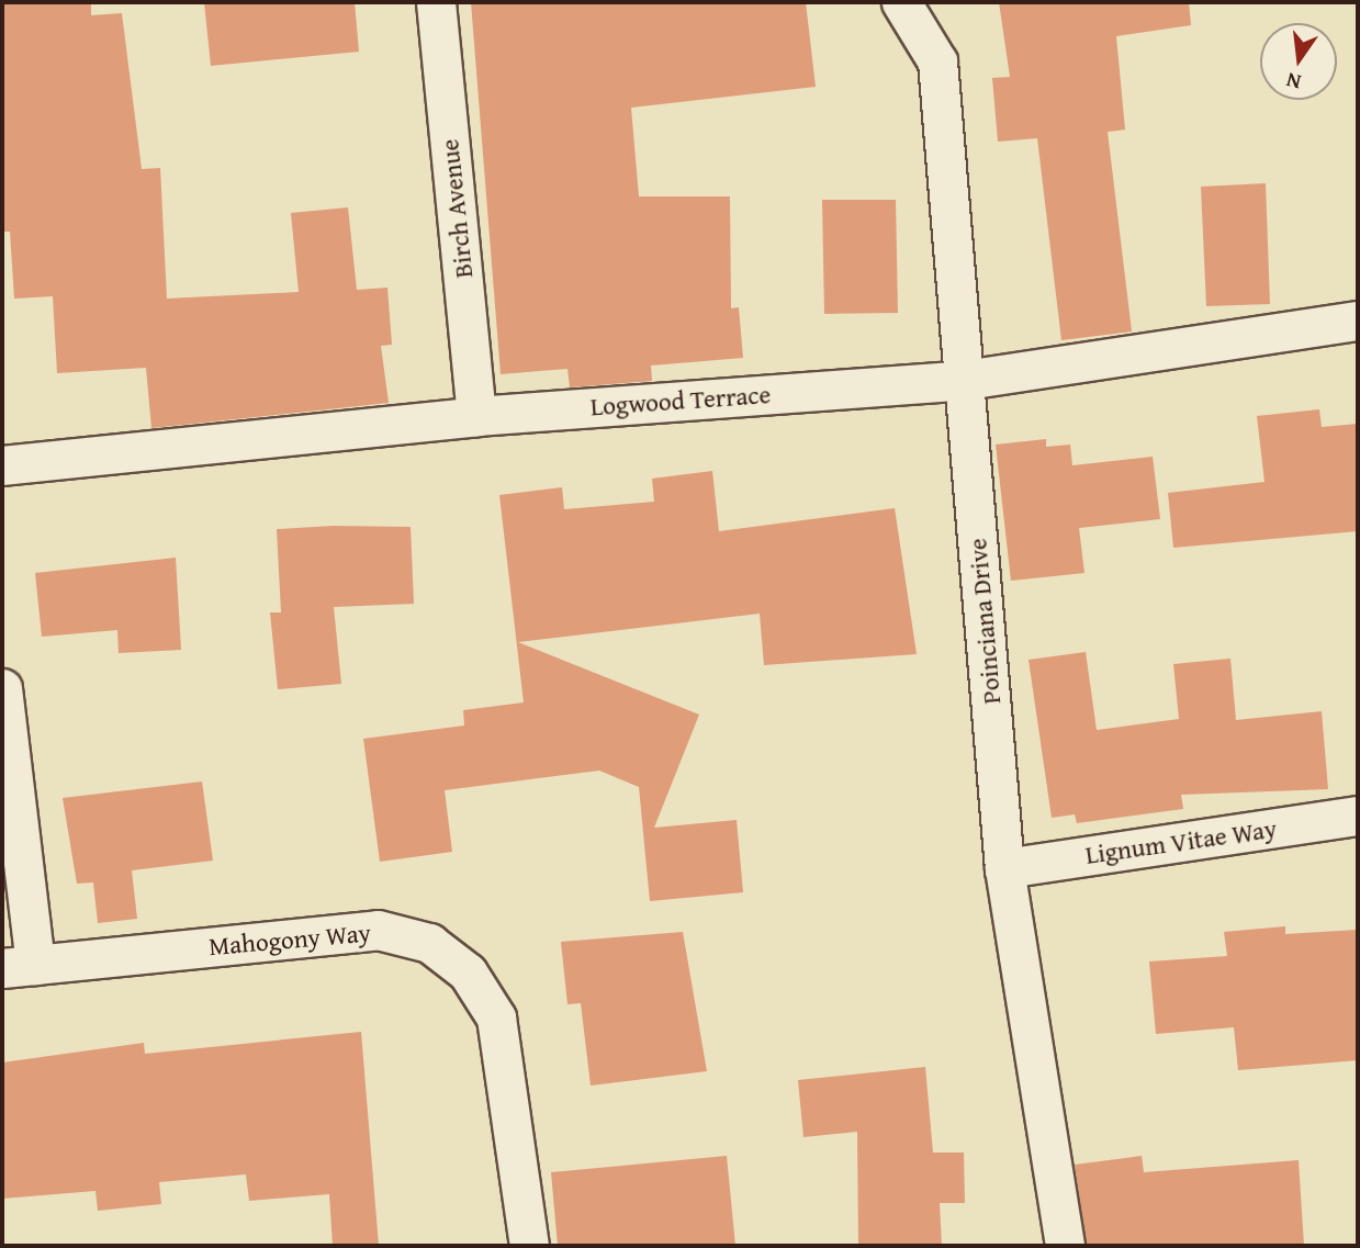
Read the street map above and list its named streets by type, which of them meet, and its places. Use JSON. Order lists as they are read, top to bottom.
{
  "streets": {
    "street": [
      "Birch Avenue",
      "Logwood Terrace",
      "Poinciana Drive",
      "Lignum Vitae Way",
      "Mahogony Way"
    ]
  },
  "crossings": [
    ["Birch Avenue", "Logwood Terrace"],
    ["Logwood Terrace", "Poinciana Drive"],
    ["Poinciana Drive", "Lignum Vitae Way"]
  ],
  "north": "bottom"
}
